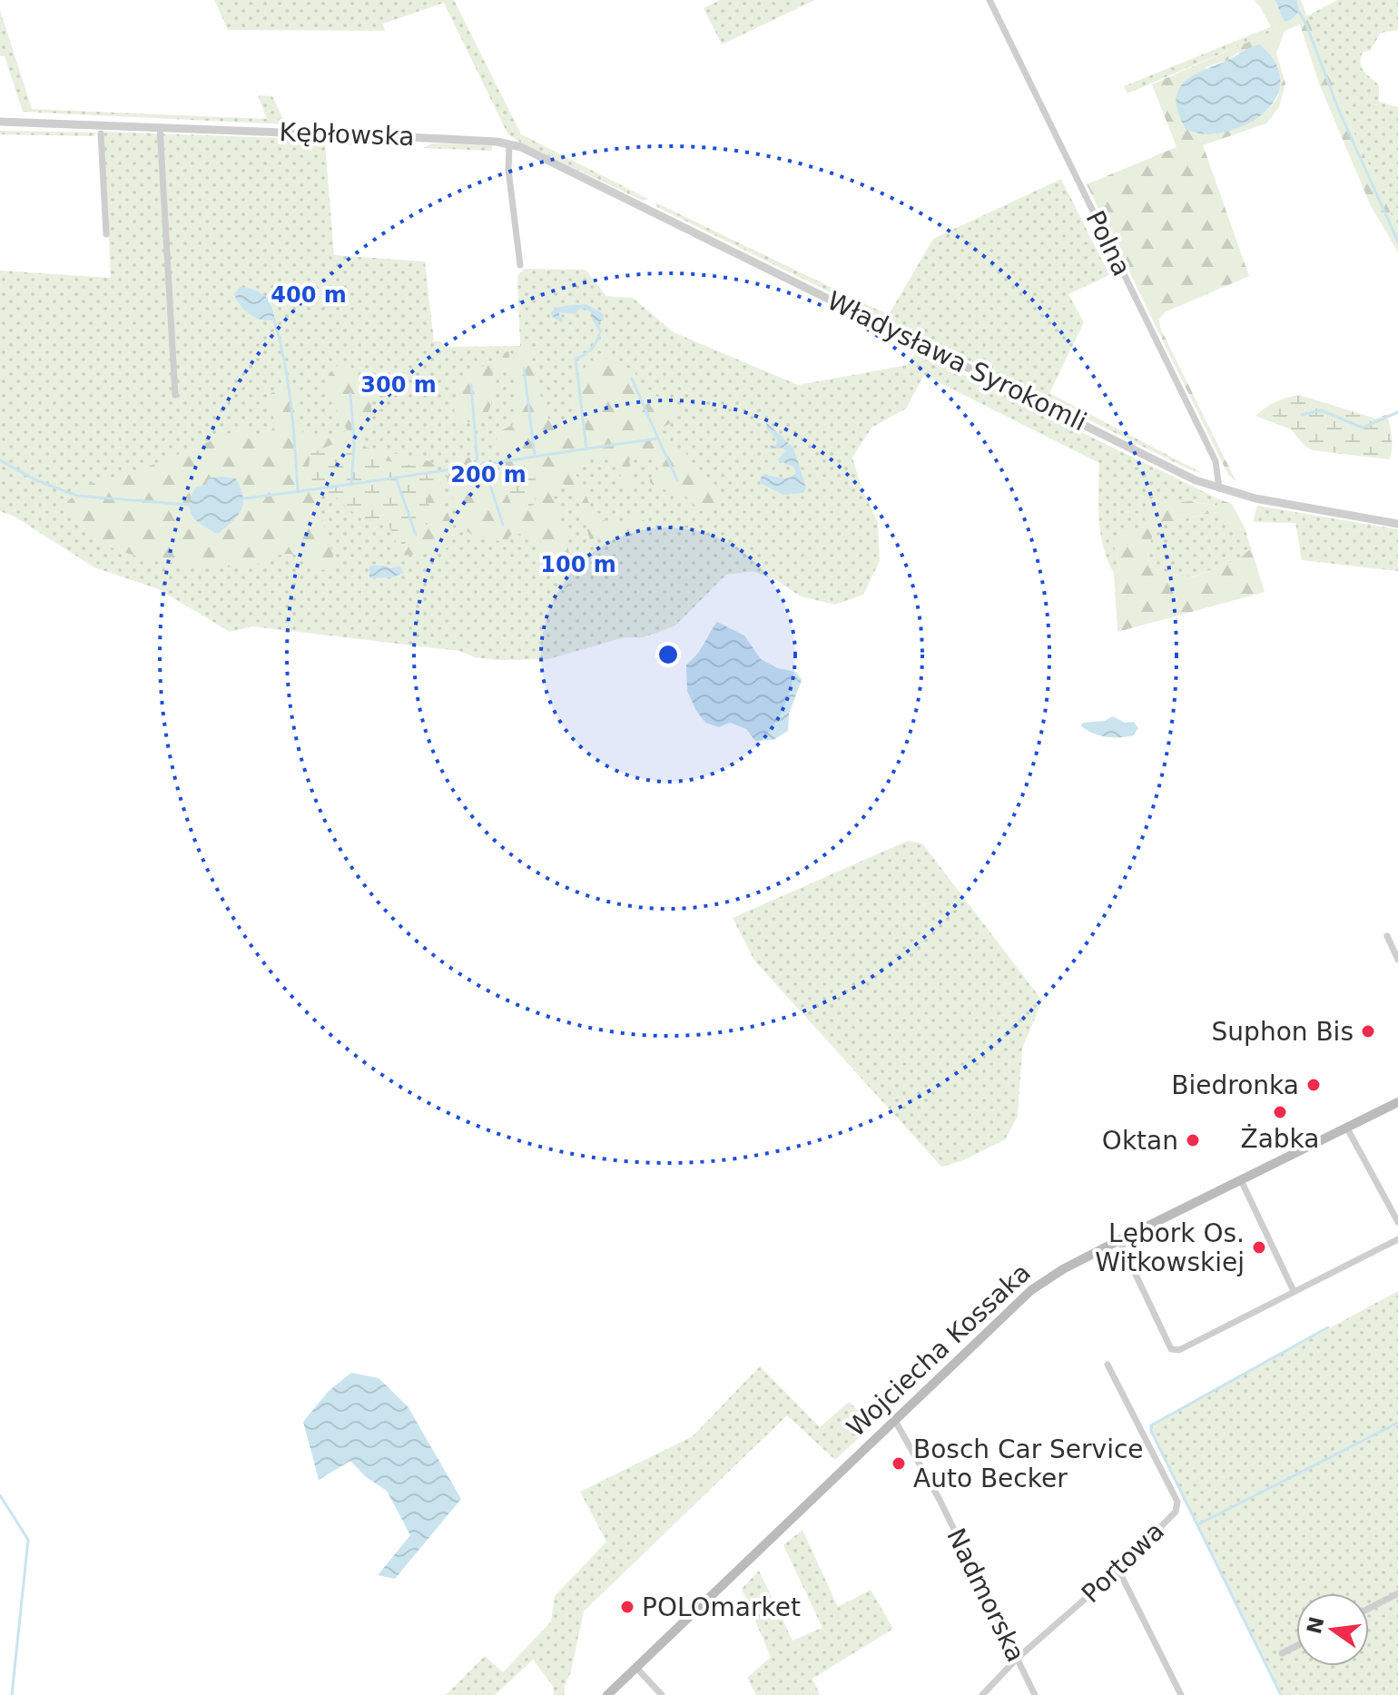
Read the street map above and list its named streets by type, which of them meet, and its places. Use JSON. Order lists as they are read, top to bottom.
{
  "streets": {
    "main road": ["Wojciecha Kossaka"],
    "street": [
      "Kębłowska",
      "Polna",
      "Władysława Syrokomli",
      "Portowa",
      "Nadmorska"
    ]
  },
  "crossings": [
    ["Kębłowska", "Władysława Syrokomli"],
    ["Polna", "Władysława Syrokomli"],
    ["Wojciecha Kossaka", "Nadmorska"],
    ["Portowa", "Nadmorska"]
  ],
  "places": [
    "Suphon Bis",
    "Biedronka",
    "Żabka",
    "Oktan",
    "Lębork Os. Witkowskiej",
    "Bosch Car Service Auto Becker",
    "POLOmarket"
  ],
  "north": "left",
  "rings": [
    "400 m",
    "300 m",
    "200 m",
    "100 m"
  ]
}
